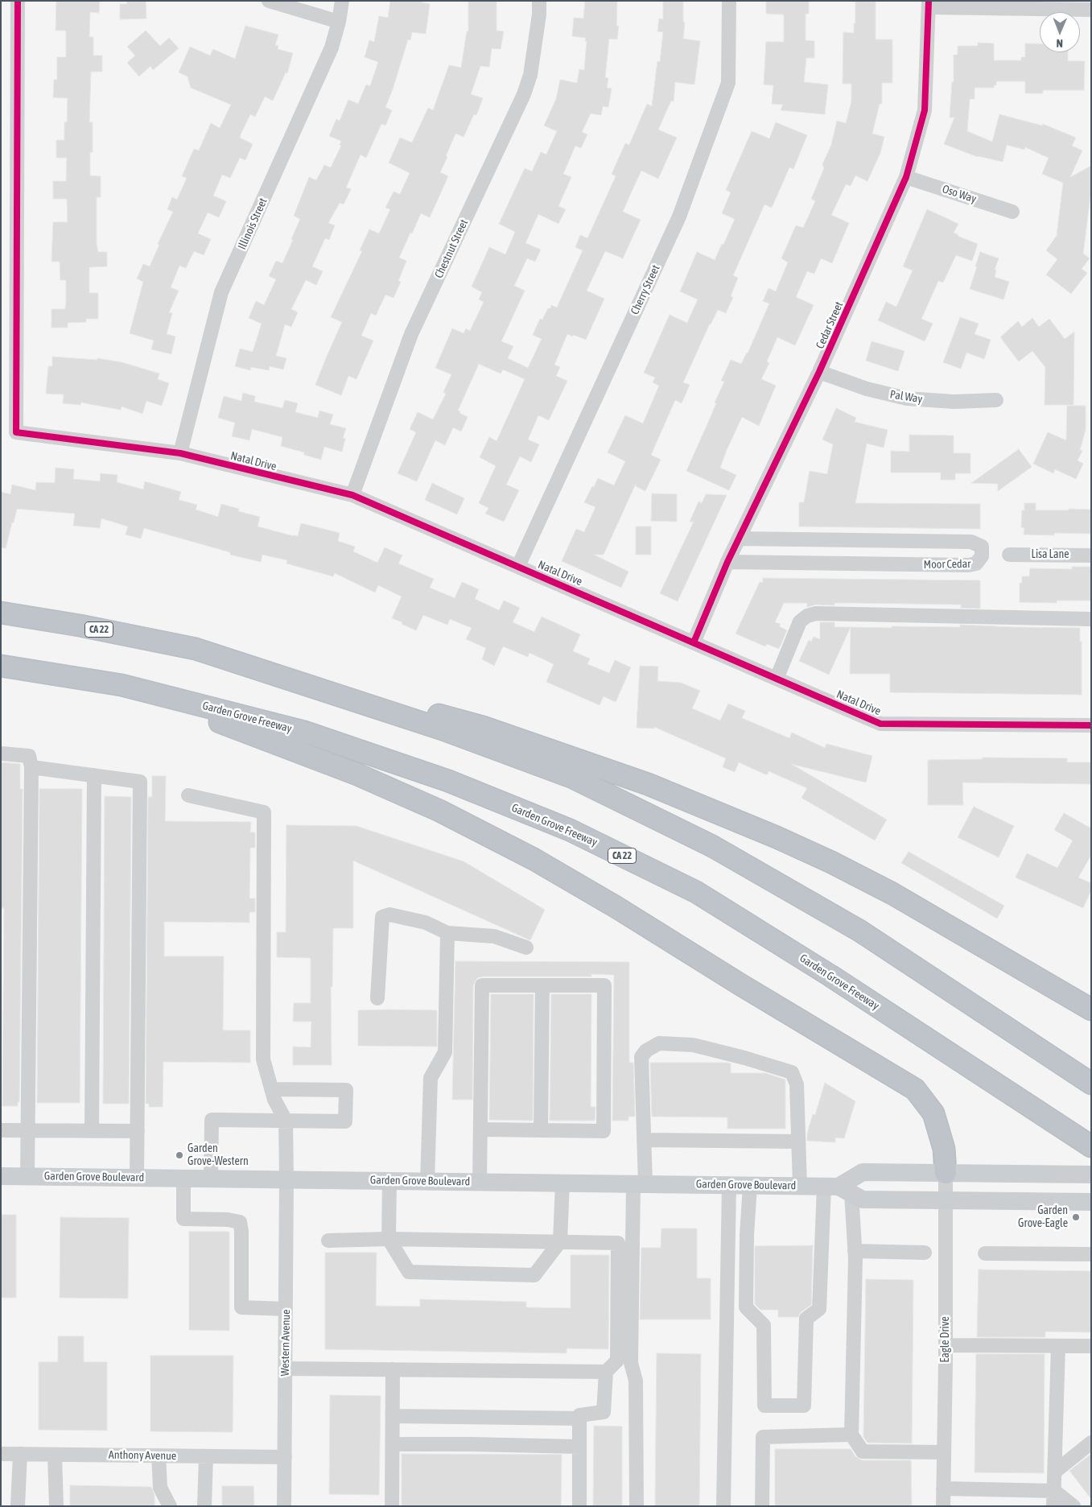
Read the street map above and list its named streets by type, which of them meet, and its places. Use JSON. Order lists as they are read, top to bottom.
{
  "streets": {
    "highway": ["CA 22", "Garden Grove Freeway"],
    "main road": ["Garden Grove Boulevard"],
    "street": [
      "Oso Way",
      "Illinois Street",
      "Chestnut Street",
      "Cherry Street",
      "Cedar Street",
      "Pal Way",
      "Natal Drive",
      "Lisa Lane",
      "Moor Cedar",
      "Eagle Drive",
      "Western Avenue",
      "Anthony Avenue"
    ]
  },
  "crossings": [
    ["Oso Way", "Cedar Street"],
    ["Illinois Street", "Natal Drive"],
    ["Chestnut Street", "Natal Drive"],
    ["Cherry Street", "Natal Drive"],
    ["Cedar Street", "Pal Way"],
    ["Cedar Street", "Natal Drive"],
    ["Cedar Street", "Moor Cedar"],
    ["Garden Grove Boulevard", "Eagle Drive"],
    ["Garden Grove Boulevard", "Western Avenue"],
    ["Western Avenue", "Anthony Avenue"]
  ],
  "places": ["Garden Grove-Western", "Garden Grove-Eagle"],
  "north": "bottom"
}
